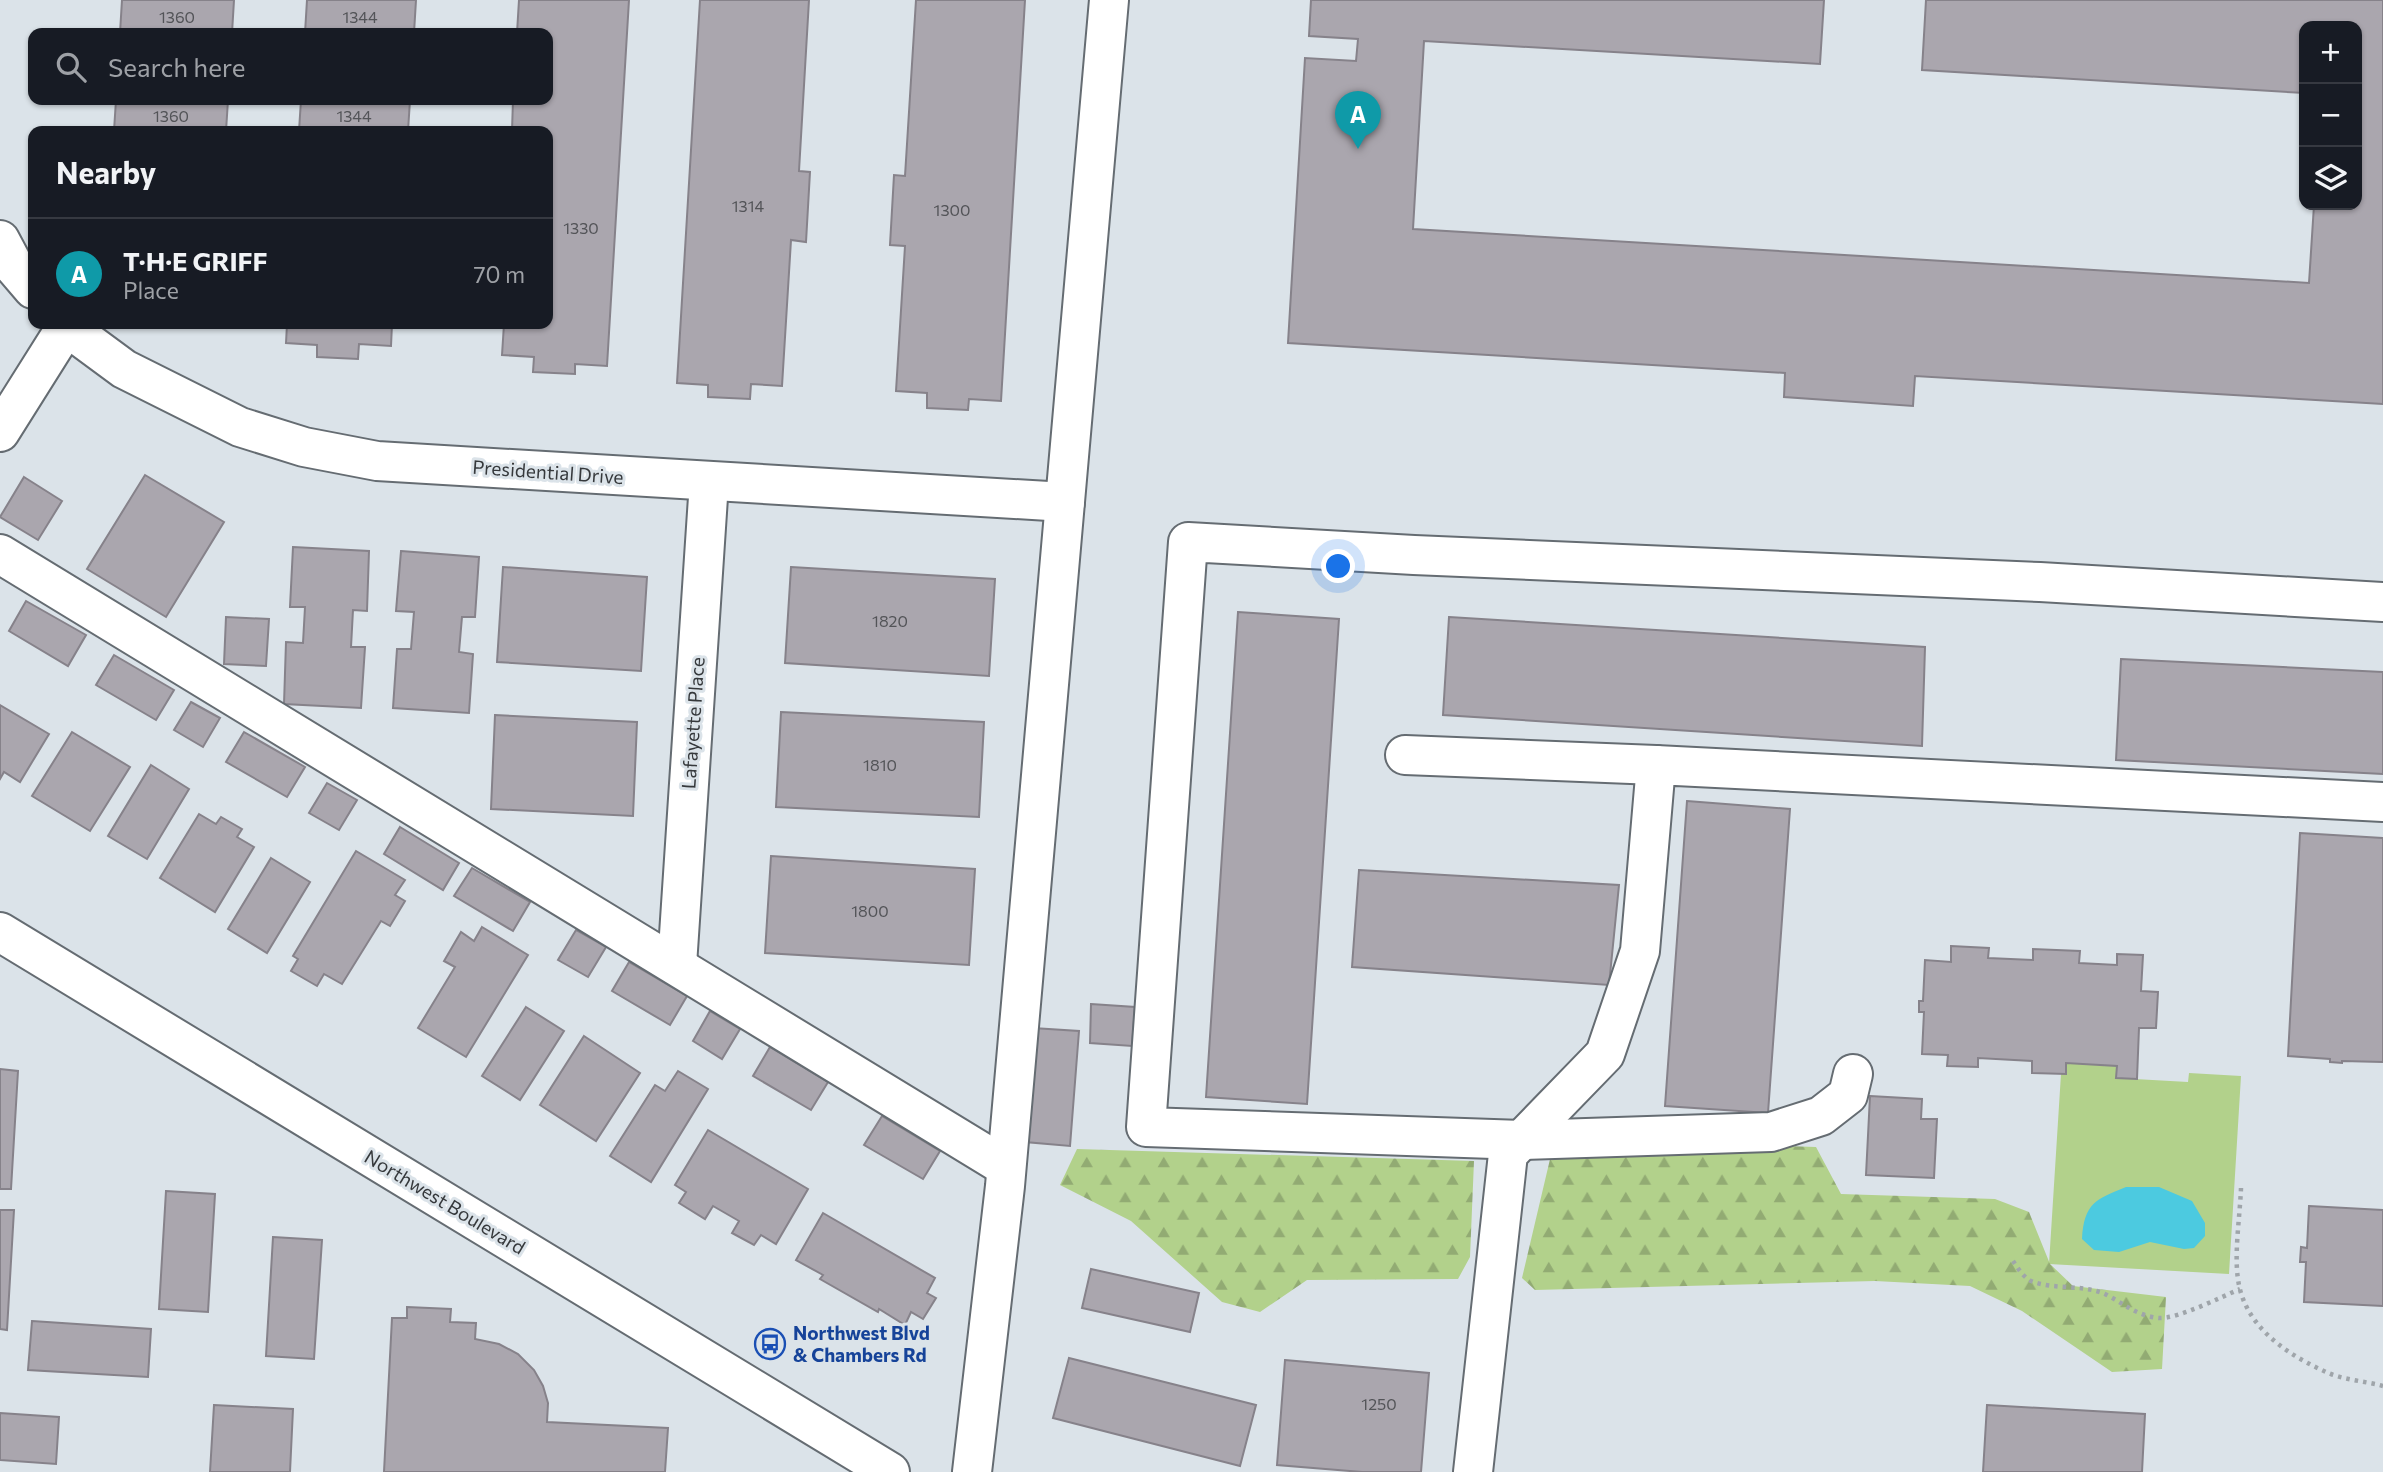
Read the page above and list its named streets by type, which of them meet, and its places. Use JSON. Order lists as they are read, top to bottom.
{
  "streets": {
    "street": ["Presidential Drive", "Lafayette Place", "Northwest Boulevard"]
  },
  "crossings": [
    ["Presidential Drive", "Lafayette Place"]
  ],
  "places": {
    "bus stop": ["Northwest Blvd & Chambers Rd"]
  },
  "house_numbers": [
    "1360",
    "1344",
    "1360",
    "1344",
    "1314",
    "1300",
    "1330",
    "1820",
    "1810",
    "1800",
    "1250"
  ],
  "page": {
    "map_buttons": ["+", "−"],
    "search": "Search here",
    "pins": "A",
    "heading": "Nearby",
    "list": [
      {
        "mark": "A",
        "name": "T·H·E GRIFF",
        "note": "Place",
        "value": "70 m"
      }
    ]
  }
}
